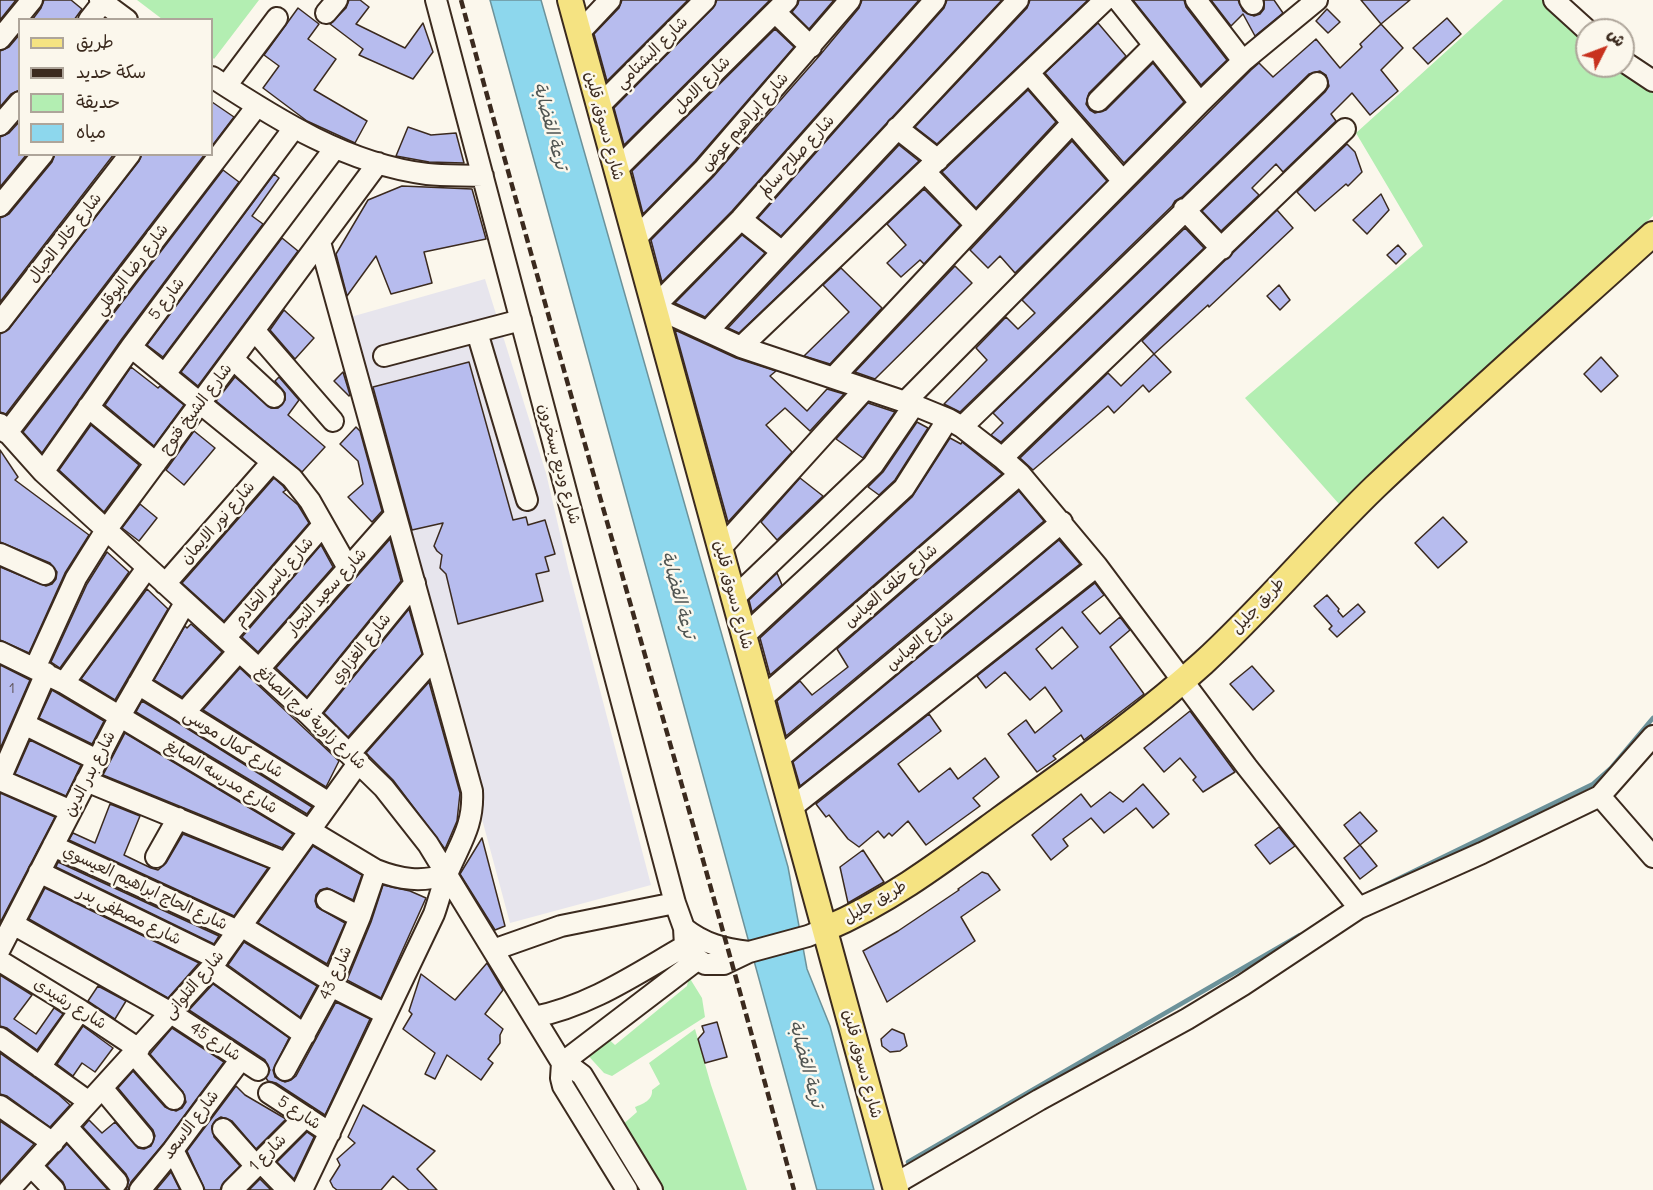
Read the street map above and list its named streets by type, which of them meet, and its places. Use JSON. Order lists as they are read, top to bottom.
{
  "streets": {
    "main road": ["شارع دسوق, قلين", "طريق جليل"],
    "street": [
      "شارع البشتامي",
      "شارع الامل",
      "شارع ابراهيم عوض",
      "شارع صلاح سالم",
      "شارع خالد الحبال",
      "شارع رضا البوقلي",
      "شارع 5",
      "شارع الشيخ فتوح",
      "شارع وديع بسخرون",
      "شارع نور الايمان",
      "شارع ياسر الخادم",
      "شارع خلف العباس",
      "شارع سعيد النجار",
      "شارع العباس",
      "شارع الغزاوي",
      "شارع زاوية فرج الصائغ",
      "شارع كمال موسى",
      "شارع بدر الدين",
      "شارع مدرسه الصايغ",
      "شارع الحاج ابراهيم العيسوي",
      "شارع مصطفى بدر",
      "شارع 43",
      "شارع التلوانى",
      "شارع رشيدى",
      "شارع 45",
      "شارع الاسعد",
      "شارع 1"
    ]
  },
  "crossings": [
    ["شارع البشتامي", "شارع دسوق, قلين"],
    ["شارع الامل", "شارع دسوق, قلين"],
    ["شارع ابراهيم عوض", "شارع دسوق, قلين"],
    ["شارع دسوق, قلين", "شارع صلاح سالم"],
    ["شارع دسوق, قلين", "شارع خلف العباس"],
    ["شارع دسوق, قلين", "طريق جليل"],
    ["شارع دسوق, قلين", "شارع العباس"],
    ["شارع رضا البوقلي", "شارع زاوية فرج الصائغ"],
    ["شارع 5", "شارع زاوية فرج الصائغ"],
    ["شارع 5", "شارع 1"],
    ["شارع الشيخ فتوح", "شارع زاوية فرج الصائغ"],
    ["شارع الشيخ فتوح", "شارع مدرسه الصايغ"],
    ["شارع نور الايمان", "شارع زاوية فرج الصائغ"],
    ["شارع ياسر الخادم", "شارع زاوية فرج الصائغ"],
    ["شارع ياسر الخادم", "شارع كمال موسى"],
    ["شارع سعيد النجار", "شارع زاوية فرج الصائغ"],
    ["شارع الغزاوي", "شارع زاوية فرج الصائغ"],
    ["شارع زاوية فرج الصائغ", "شارع بدر الدين"],
    ["شارع زاوية فرج الصائغ", "شارع مدرسه الصايغ"],
    ["شارع زاوية فرج الصائغ", "شارع التلوانى"],
    ["شارع كمال موسى", "شارع بدر الدين"],
    ["شارع كمال موسى", "شارع التلوانى"],
    ["شارع بدر الدين", "شارع مدرسه الصايغ"],
    ["شارع بدر الدين", "شارع الحاج ابراهيم العيسوي"],
    ["شارع بدر الدين", "شارع مصطفى بدر"],
    ["شارع بدر الدين", "شارع 45"],
    ["شارع مدرسه الصايغ", "شارع 43"],
    ["شارع مدرسه الصايغ", "شارع التلوانى"],
    ["شارع الحاج ابراهيم العيسوي", "شارع 43"],
    ["شارع الحاج ابراهيم العيسوي", "شارع التلوانى"],
    ["شارع مصطفى بدر", "شارع 43"],
    ["شارع مصطفى بدر", "شارع التلوانى"],
    ["شارع التلوانى", "شارع رشيدى"],
    ["شارع التلوانى", "شارع 45"],
    ["شارع 45", "شارع الاسعد"]
  ],
  "water": ["ترعة القضابة"],
  "house_numbers": ["1"],
  "legend": [
    "طريق",
    "سكة حديد",
    "حديقة",
    "مياه"
  ],
  "north": "top right"
}
